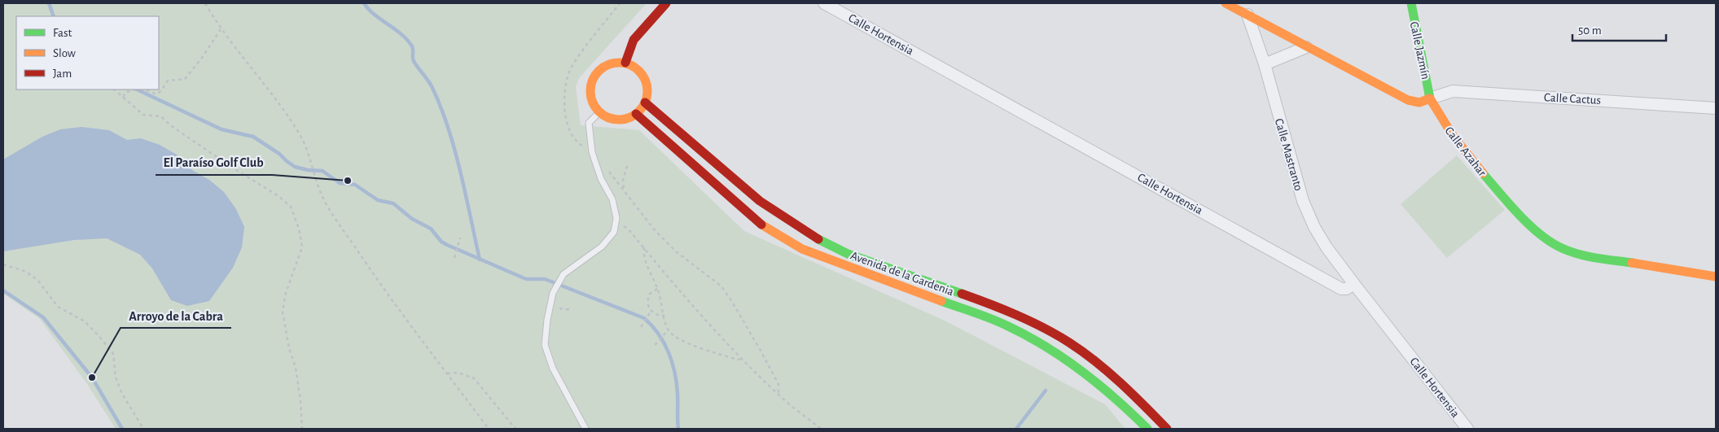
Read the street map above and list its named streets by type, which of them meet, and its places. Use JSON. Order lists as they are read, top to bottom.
{
  "streets": {
    "street": [
      "Calle Hortensia",
      "Calle Jazmín",
      "Calle Cactus",
      "Calle Azahar",
      "Calle Mastranto",
      "Avenida de la Gardenia"
    ]
  },
  "crossings": [
    ["Calle Hortensia", "Calle Mastranto"],
    ["Calle Jazmín", "Calle Cactus"],
    ["Calle Jazmín", "Calle Azahar"],
    ["Calle Cactus", "Calle Azahar"]
  ],
  "places": ["El Paraíso Golf Club", "Arroyo de la Cabra"],
  "legend": ["Fast", "Slow", "Jam"],
  "scale_bar": "50 m"
}
